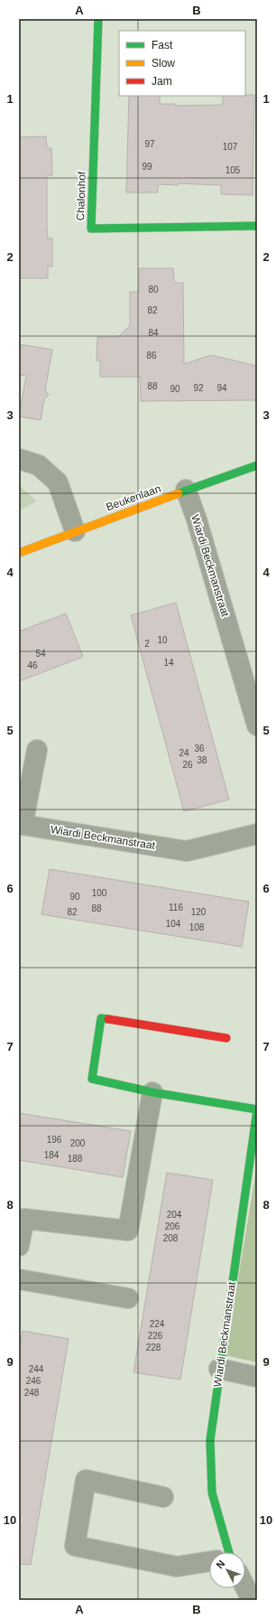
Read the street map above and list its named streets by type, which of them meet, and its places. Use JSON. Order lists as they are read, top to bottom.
{
  "streets": {
    "street": ["Chalonhof", "Beukenlaan", "Wiardi Beckmanstraat"]
  },
  "crossings": [
    ["Beukenlaan", "Wiardi Beckmanstraat"]
  ],
  "house_numbers": [
    "97",
    "107",
    "99",
    "105",
    "80",
    "82",
    "84",
    "86",
    "88",
    "92",
    "94",
    "90",
    "10",
    "2",
    "54",
    "14",
    "46",
    "36",
    "24",
    "38",
    "26",
    "100",
    "90",
    "116",
    "88",
    "82",
    "120",
    "104",
    "108",
    "196",
    "200",
    "184",
    "188",
    "204",
    "206",
    "208",
    "224",
    "226",
    "228",
    "244",
    "246",
    "248"
  ],
  "legend": ["Fast", "Slow", "Jam"],
  "north": "top left",
  "grid": {
    "columns": ["A", "B"],
    "rows": [
      "1",
      "2",
      "3",
      "4",
      "5",
      "6",
      "7",
      "8",
      "9",
      "10"
    ]
  }
}
